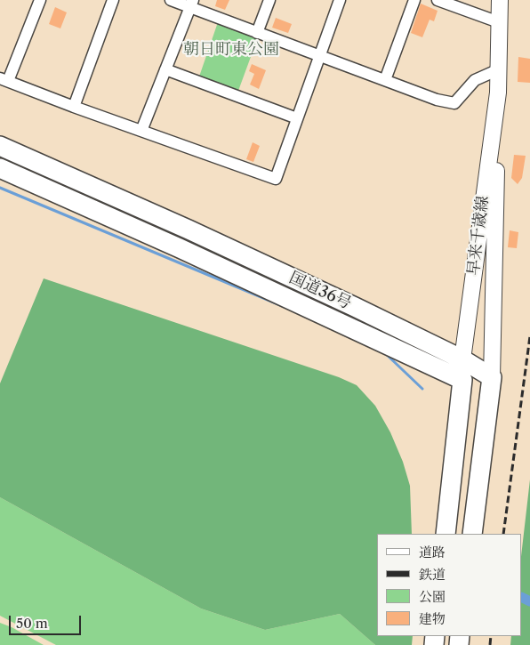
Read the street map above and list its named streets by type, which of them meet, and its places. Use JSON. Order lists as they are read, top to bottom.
{
  "streets": {
    "highway": ["国道36号"],
    "main road": ["早来千歳線"]
  },
  "crossings": [
    ["早来千歳線", "国道36号"]
  ],
  "parks": ["朝日町東公園"],
  "legend": [
    "道路",
    "鉄道",
    "公園",
    "建物"
  ],
  "scale_bar": "50 m"
}
